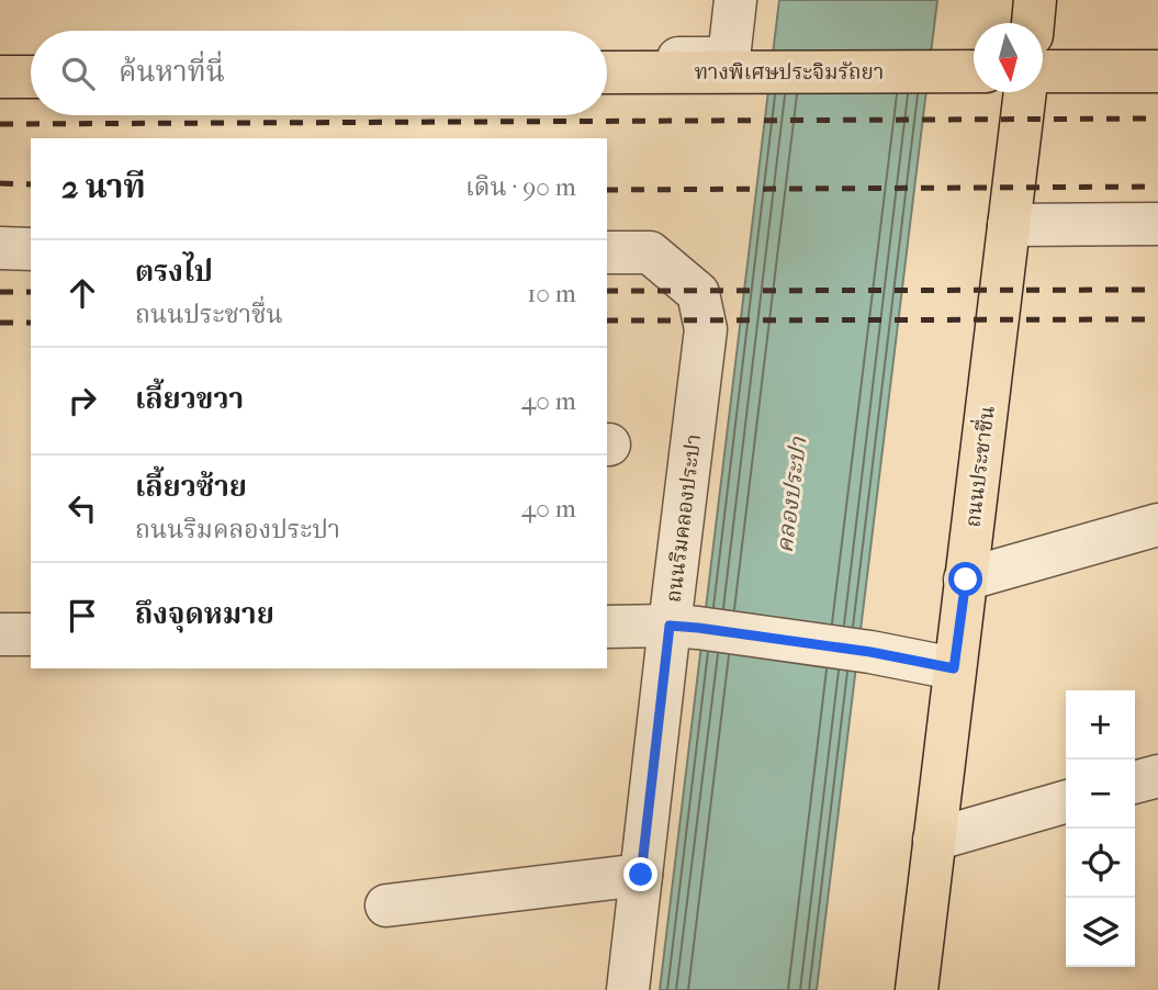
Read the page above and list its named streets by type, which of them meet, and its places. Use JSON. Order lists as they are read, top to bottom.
{
  "streets": {
    "main road": ["ทางพิเศษประจิมรัถยา", "ถนนประชาชื่น"],
    "street": ["ถนนริมคลองประปา"]
  },
  "water": ["คลองประปา"],
  "north": "bottom",
  "page": {
    "search": "ค้นหาที่นี่",
    "heading": ["2 นาที", "เดิน · 90 m"],
    "list": [
      ["ตรงไป", "ถนนประชาชื่น", "10 m"],
      ["เลี้ยวขวา", "40 m"],
      ["เลี้ยวซ้าย", "ถนนริมคลองประปา", "40 m"],
      "ถึงจุดหมาย"
    ],
    "map_buttons": ["+", "−"]
  }
}
